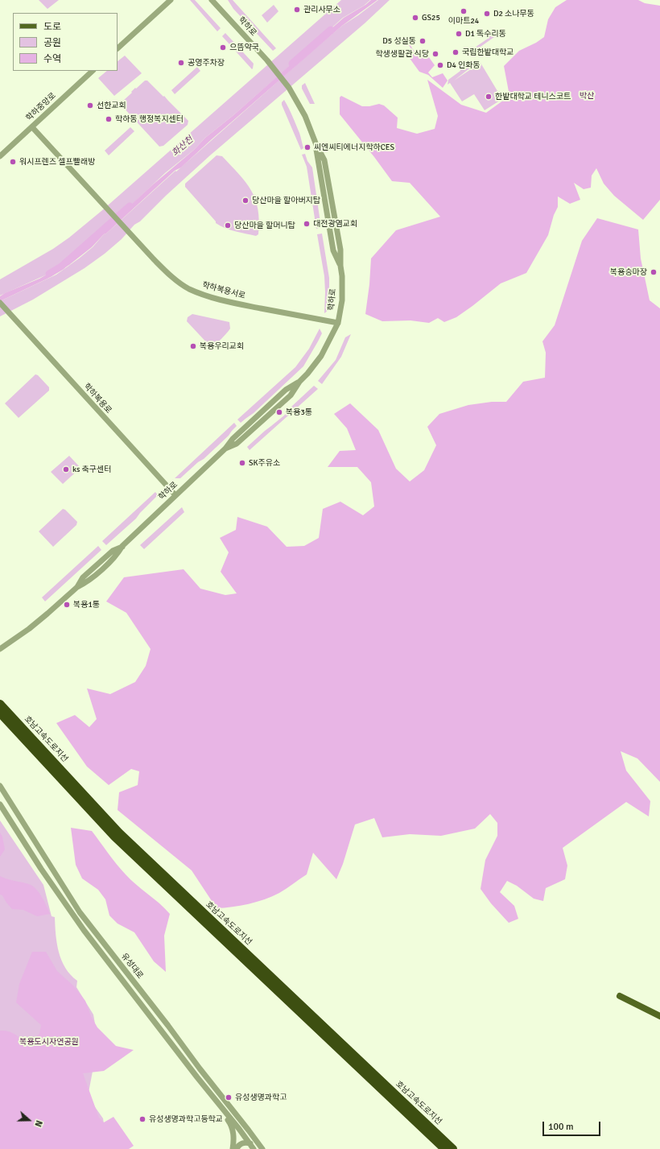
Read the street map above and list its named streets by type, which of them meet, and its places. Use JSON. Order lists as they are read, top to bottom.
{
  "streets": {
    "highway": ["호남고속도로지선"],
    "street": [
      "학하로",
      "학하중앙로",
      "학하복용서로",
      "학하복용로",
      "유성대로"
    ]
  },
  "crossings": [
    ["학하로", "학하복용서로"],
    ["학하로", "학하복용로"],
    ["학하중앙로", "학하복용서로"]
  ],
  "water": ["화산천"],
  "parks": ["박산", "복용도시자연공원"],
  "places": [
    "관리사무소",
    "이마트24",
    "D2 소나무동",
    "GS25",
    "D1 독수리동",
    "D5 성실동",
    "으뜸약국",
    "국립한밭대학교",
    "학생생활관 식당",
    "공영주차장",
    "D4 인화동",
    "한밭대학교 테니스코트",
    "선한교회",
    "학하동 행정복지센터",
    "씨엔씨티에너지학하CES",
    "워시프렌즈 셀프빨래방",
    "당산마을 할아버지탑",
    "대전광염교회",
    "당산마을 할머니탑",
    "복용승마장",
    "복용우리교회",
    "복용3통",
    "SK주유소",
    "ks 축구센터",
    "복용1통",
    "유성생명과학고",
    "유성생명과학고등학교"
  ],
  "legend": ["도로", "공원", "수역"],
  "scale_bar": "100 m",
  "north": "right"
}
